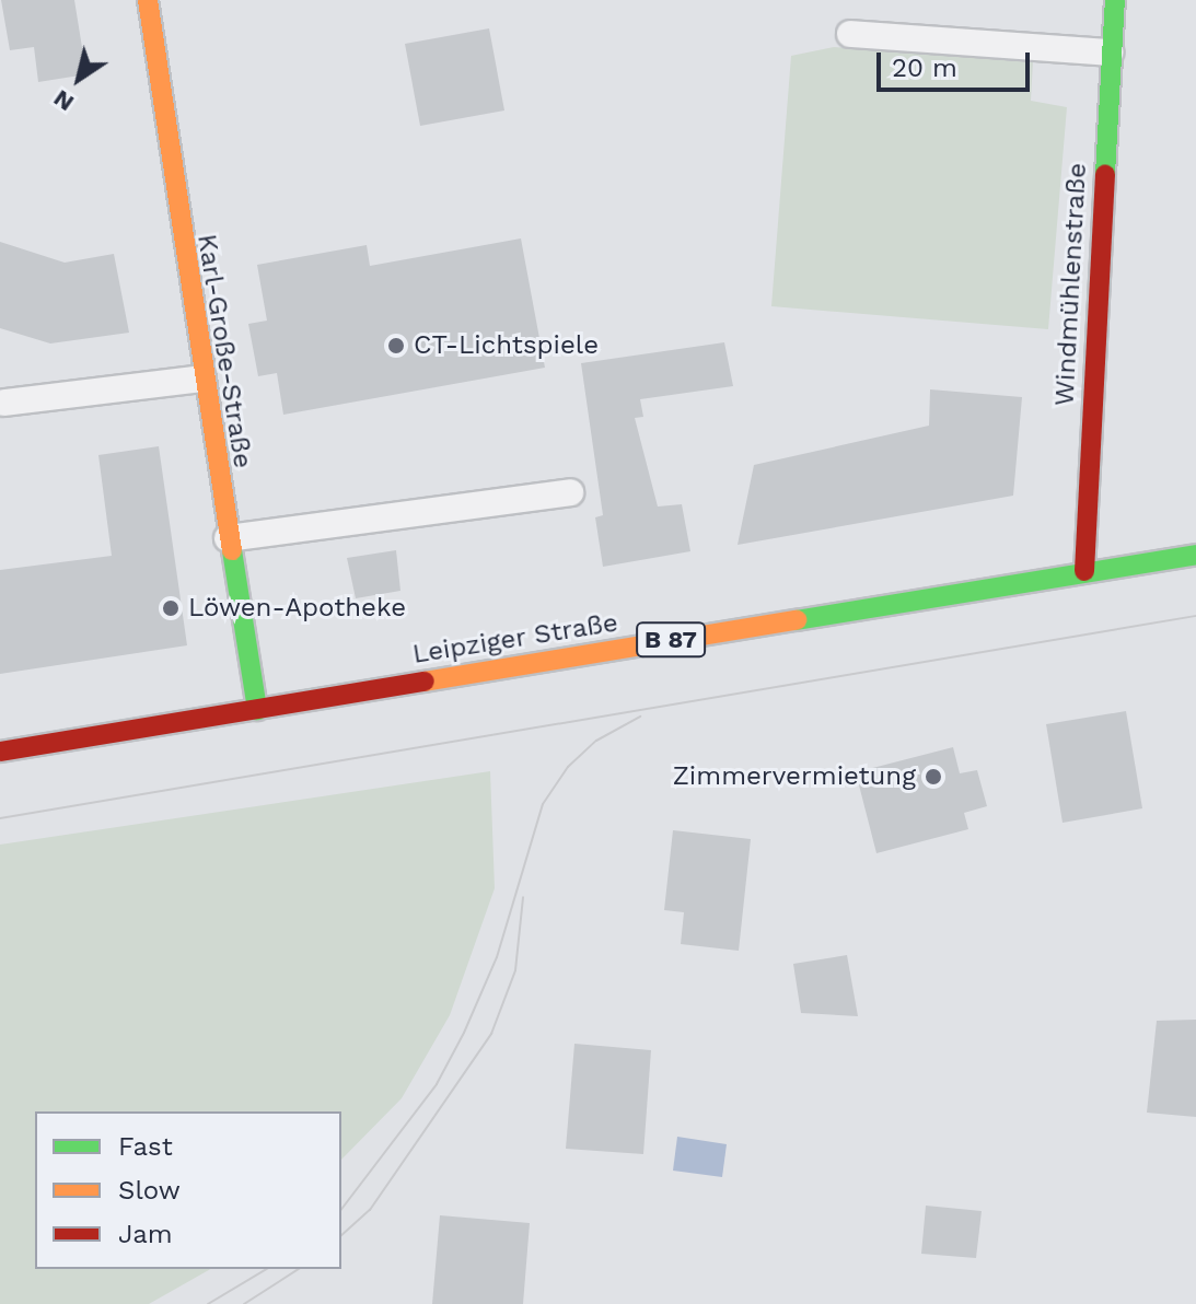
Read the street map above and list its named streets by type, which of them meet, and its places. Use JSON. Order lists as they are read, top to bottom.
{
  "streets": {
    "street": [
      "Windmühlenstraße",
      "Karl-Große-Straße",
      "Leipziger Straße",
      "B 87"
    ]
  },
  "crossings": [
    ["Windmühlenstraße", "Leipziger Straße"],
    ["Karl-Große-Straße", "Leipziger Straße"]
  ],
  "places": ["CT-Lichtspiele", "Löwen-Apotheke", "Zimmervermietung"],
  "legend": ["Fast", "Slow", "Jam"],
  "scale_bar": "20 m",
  "north": "bottom left"
}
